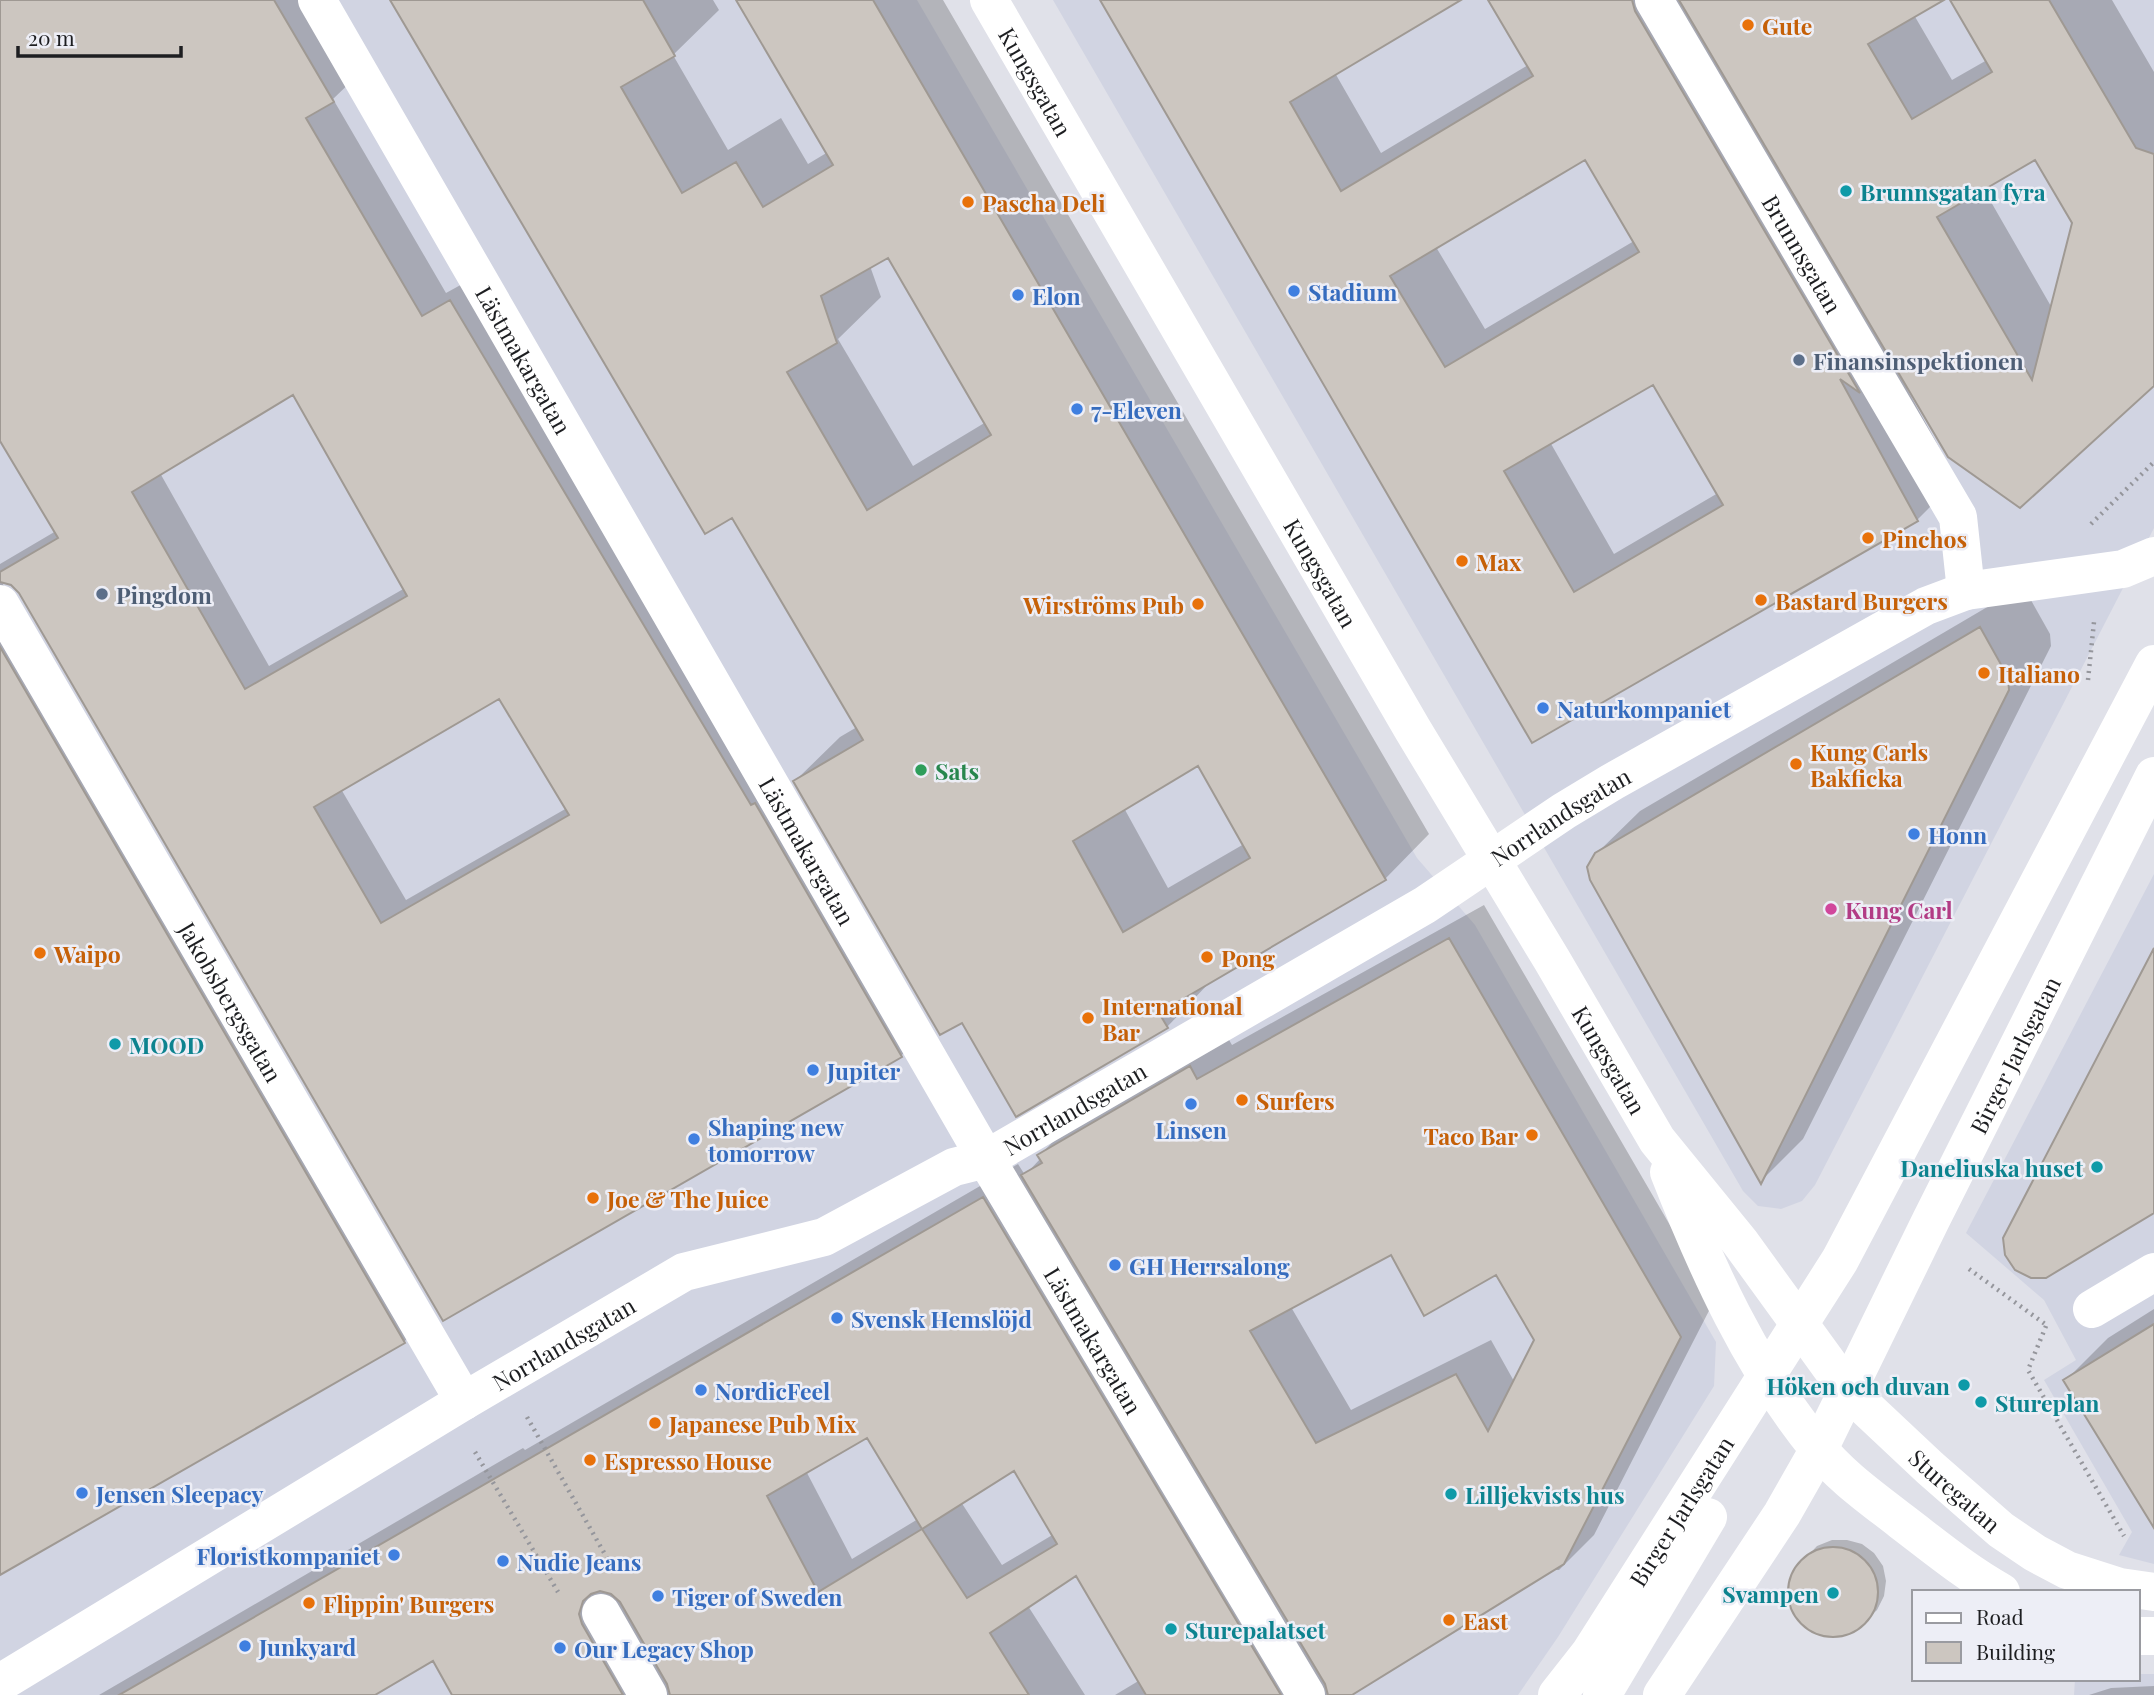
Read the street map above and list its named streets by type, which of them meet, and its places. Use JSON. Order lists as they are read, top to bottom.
{
  "streets": {
    "street": [
      "Kungsgatan",
      "Brunnsgatan",
      "Lästmakargatan",
      "Norrlandsgatan",
      "Jakobsbergsgatan",
      "Birger Jarlsgatan",
      "Sturegatan"
    ]
  },
  "crossings": [
    ["Kungsgatan", "Norrlandsgatan"],
    ["Kungsgatan", "Birger Jarlsgatan"],
    ["Kungsgatan", "Sturegatan"],
    ["Brunnsgatan", "Norrlandsgatan"],
    ["Lästmakargatan", "Norrlandsgatan"],
    ["Norrlandsgatan", "Jakobsbergsgatan"],
    ["Birger Jarlsgatan", "Sturegatan"]
  ],
  "places": [
    "Gute",
    "Brunnsgatan fyra",
    "Pascha Deli",
    "Stadium",
    "Elon",
    "Finansinspektionen",
    "7-Eleven",
    "Pinchos",
    "Max",
    "Pingdom",
    "Bastard Burgers",
    "Wirströms Pub",
    "Italiano",
    "Naturkompaniet",
    "Kung Carls Bakficka",
    "Sats",
    "Honn",
    "Kung Carl",
    "Waipo",
    "Pong",
    "International Bar",
    "MOOD",
    "Jupiter",
    "Surfers",
    "Linsen",
    "Taco Bar",
    "Shaping new tomorrow",
    "Daneliuska huset",
    "Joe & The Juice",
    "GH Herrsalong",
    "Svensk Hemslöjd",
    "Höken och duvan",
    "NordicFeel",
    "Stureplan",
    "Japanese Pub Mix",
    "Espresso House",
    "Jensen Sleepacy",
    "Lilljekvists hus",
    "Floristkompaniet",
    "Nudie Jeans",
    "Svampen",
    "Tiger of Sweden",
    "Flippin' Burgers",
    "East",
    "Sturepalatset",
    "Junkyard",
    "Our Legacy Shop"
  ],
  "legend": ["Road", "Building"],
  "scale_bar": "20 m"
}
